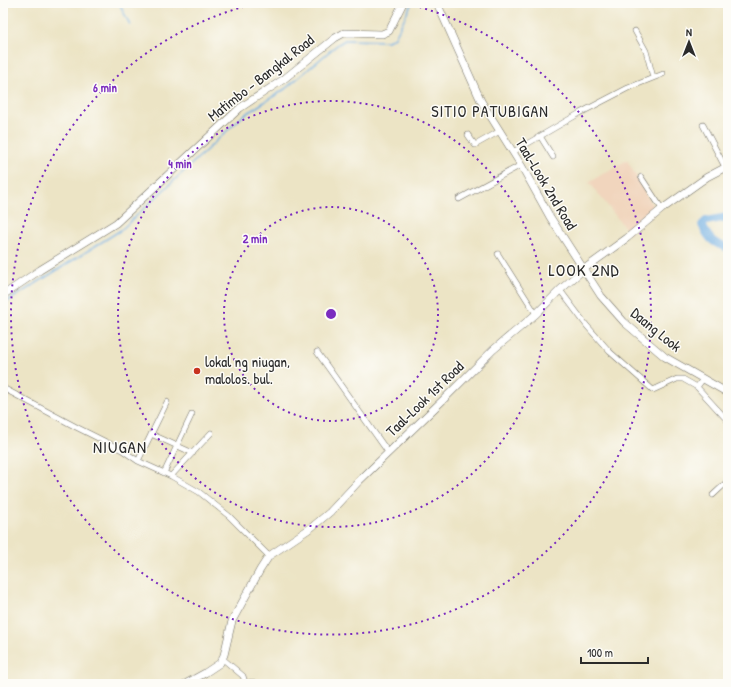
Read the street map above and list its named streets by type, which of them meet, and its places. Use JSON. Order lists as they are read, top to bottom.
{
  "streets": {
    "street": [
      "Matimbo - Bangkal Road",
      "Taal-Look 2nd Road",
      "Daang Look",
      "Taal-Look 1st Road"
    ]
  },
  "crossings": [
    ["Taal-Look 2nd Road", "Daang Look"],
    ["Taal-Look 2nd Road", "Taal-Look 1st Road"],
    ["Daang Look", "Taal-Look 1st Road"]
  ],
  "districts": ["SITIO PATUBIGAN", "LOOK 2ND", "NIUGAN"],
  "places": ["lokal ng niugan, malolos. bul."],
  "scale_bar": "100 m",
  "north": "top",
  "rings": ["6 min", "4 min", "2 min"]
}
